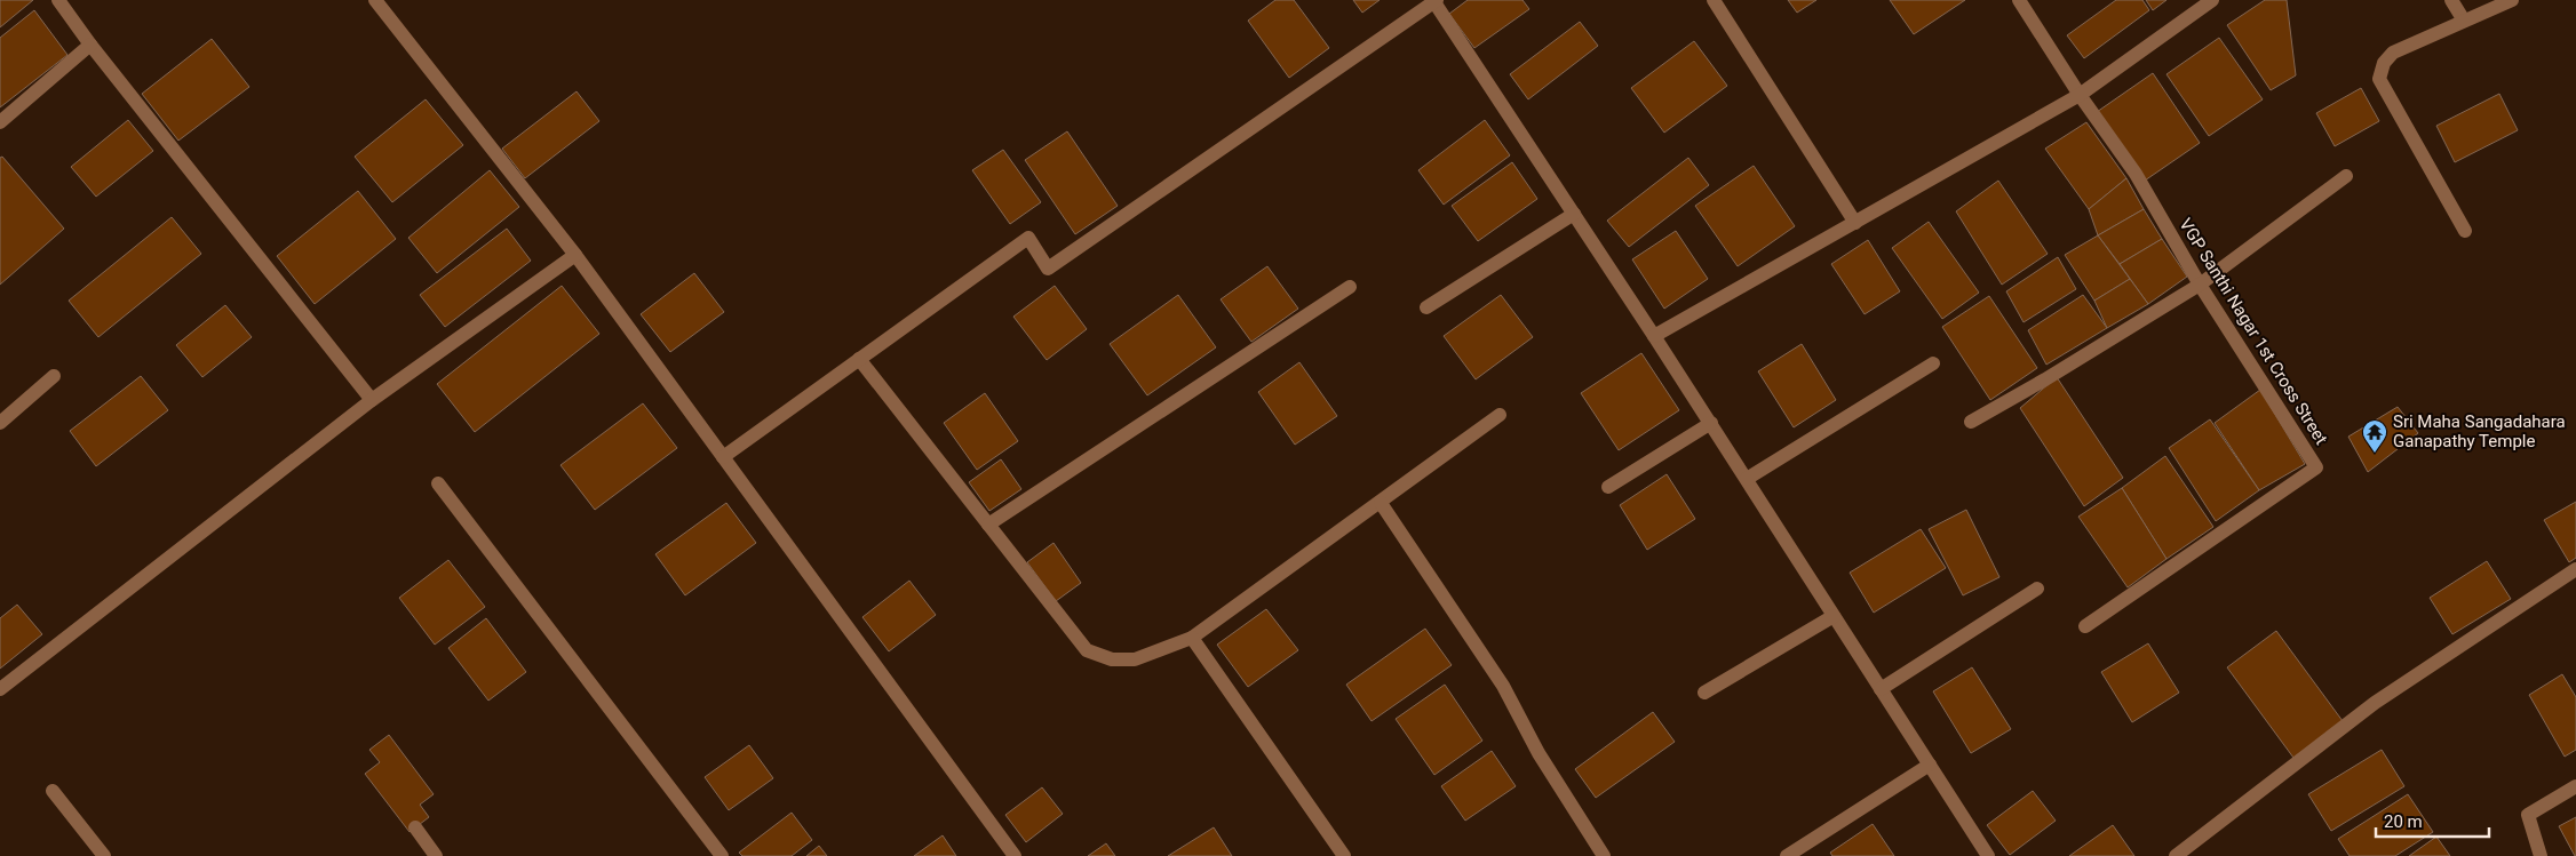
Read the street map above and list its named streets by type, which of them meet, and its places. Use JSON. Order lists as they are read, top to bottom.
{
  "streets": {
    "street": ["VGP Santhi Nagar 1st Cross Street"]
  },
  "places": {
    "temple": ["Sri Maha Sangadahara Ganapathy Temple"]
  },
  "scale_bar": "20 m"
}
